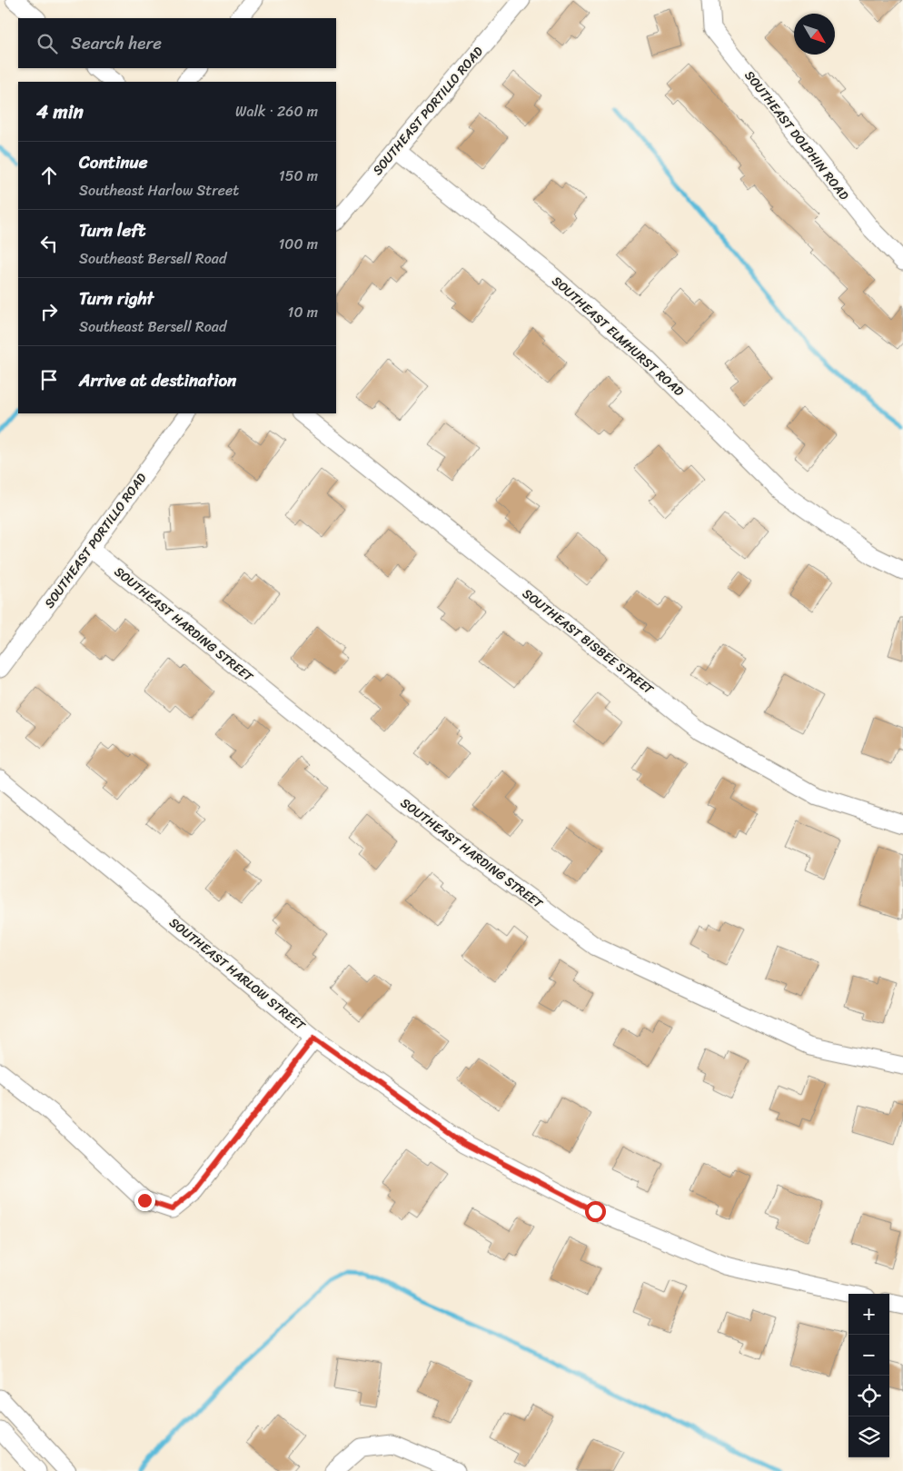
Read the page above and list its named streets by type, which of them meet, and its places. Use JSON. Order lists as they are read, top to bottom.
{
  "streets": {
    "street": [
      "SOUTHEAST PORTILLO ROAD",
      "SOUTHEAST DOLPHIN ROAD",
      "SOUTHEAST ELMHURST ROAD",
      "SOUTHEAST HARDING STREET",
      "SOUTHEAST BISBEE STREET",
      "SOUTHEAST HARLOW STREET"
    ]
  },
  "crossings": [
    ["SOUTHEAST PORTILLO ROAD", "SOUTHEAST ELMHURST ROAD"],
    ["SOUTHEAST PORTILLO ROAD", "SOUTHEAST HARDING STREET"]
  ],
  "north": "bottom right",
  "page": {
    "search": "Search here",
    "heading": ["4 min", "Walk · 260 m"],
    "list": [
      ["Continue", "Southeast Harlow Street", "150 m"],
      ["Turn left", "Southeast Bersell Road", "100 m"],
      ["Turn right", "Southeast Bersell Road", "10 m"],
      "Arrive at destination"
    ],
    "map_buttons": ["+", "−"]
  }
}
